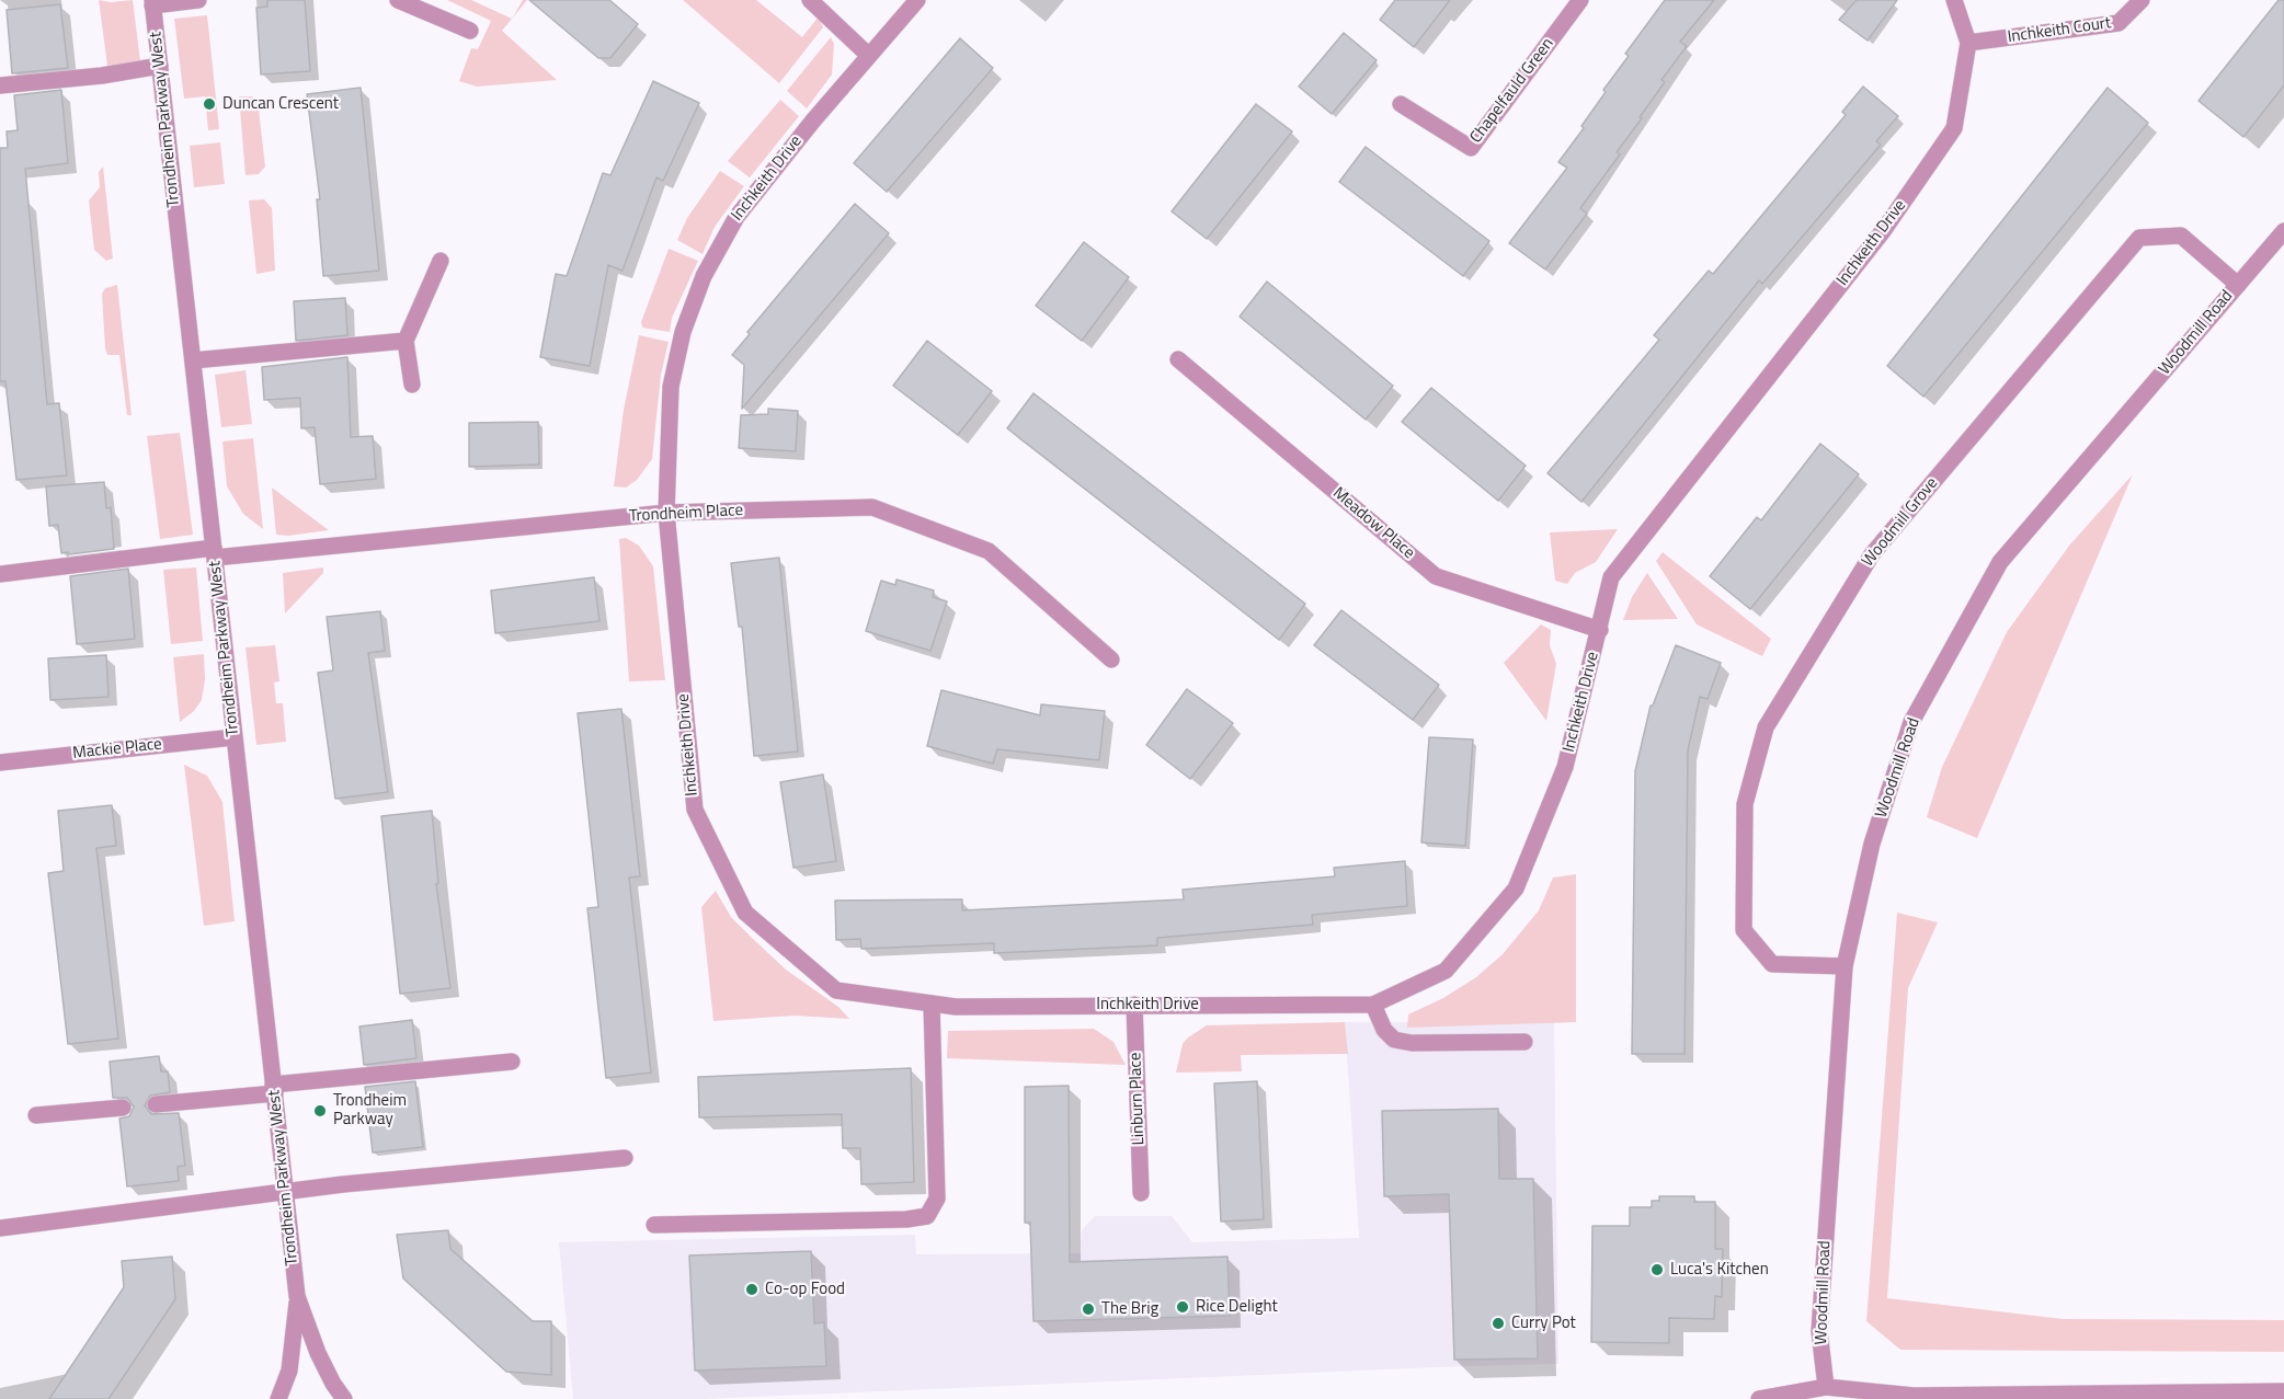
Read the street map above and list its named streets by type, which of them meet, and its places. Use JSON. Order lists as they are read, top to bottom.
{
  "streets": {
    "street": [
      "Inchkeith Court",
      "Chapelfauld Green",
      "Trondheim Parkway West",
      "Inchkeith Drive",
      "Woodmill Road",
      "Trondheim Place",
      "Woodmill Grove",
      "Meadow Place",
      "Mackie Place",
      "Linburn Place"
    ]
  },
  "crossings": [
    ["Inchkeith Court", "Inchkeith Drive"],
    ["Trondheim Parkway West", "Trondheim Place"],
    ["Trondheim Parkway West", "Mackie Place"],
    ["Inchkeith Drive", "Trondheim Place"],
    ["Inchkeith Drive", "Meadow Place"],
    ["Inchkeith Drive", "Linburn Place"],
    ["Woodmill Road", "Woodmill Grove"]
  ],
  "places": [
    "Duncan Crescent",
    "Trondheim Parkway",
    "Luca's Kitchen",
    "Co-op Food",
    "Rice Delight",
    "The Brig",
    "Curry Pot"
  ]
}
